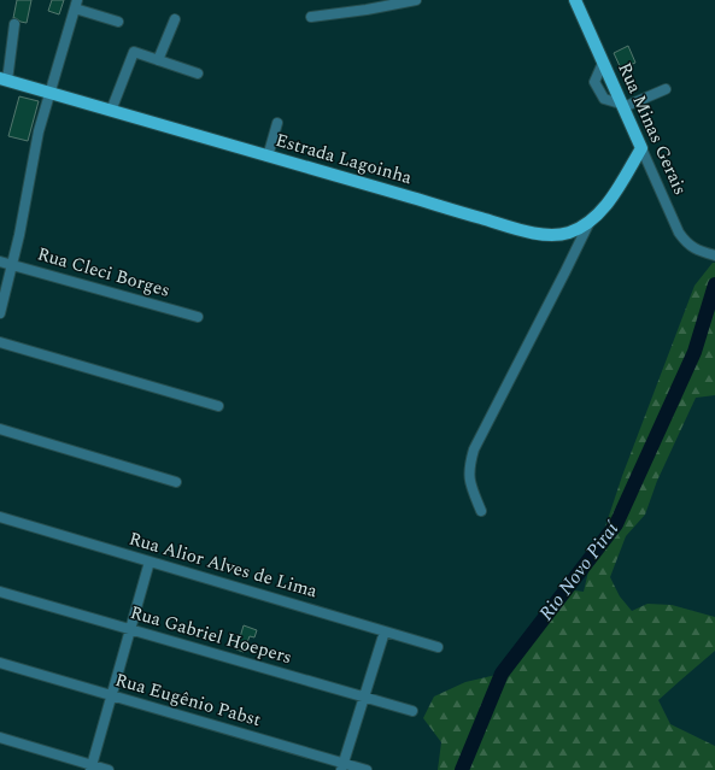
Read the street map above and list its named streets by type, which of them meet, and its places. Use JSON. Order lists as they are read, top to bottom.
{
  "streets": {
    "main road": ["Rua Minas Gerais", "Estrada Lagoinha"],
    "street": [
      "Rua Cleci Borges",
      "Rua Alior Alves de Lima",
      "Rua Gabriel Hoepers",
      "Rua Eugênio Pabst"
    ]
  },
  "crossings": [
    ["Rua Minas Gerais", "Estrada Lagoinha"]
  ],
  "water": ["Rio Novo Piraí"]
}
